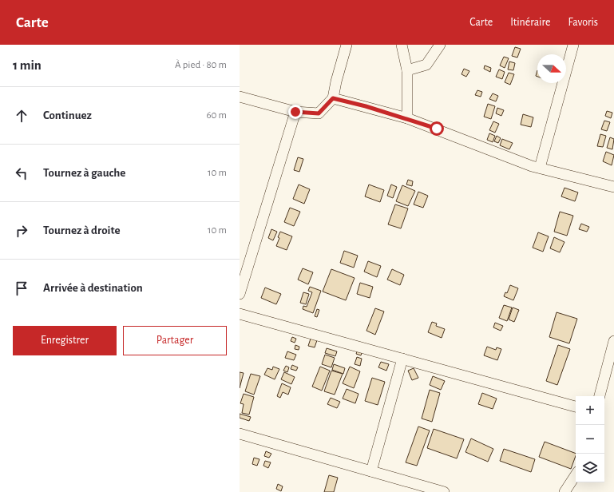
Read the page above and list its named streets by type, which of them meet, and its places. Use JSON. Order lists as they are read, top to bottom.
{
  "north": "right",
  "page": {
    "header": "Carte",
    "nav": ["Carte", "Itinéraire", "Favoris"],
    "heading": ["1 min", "À pied · 80 m"],
    "list": [
      ["Continuez", "60 m"],
      ["Tournez à gauche", "10 m"],
      ["Tournez à droite", "10 m"],
      "Arrivée à destination"
    ],
    "buttons": ["Enregistrer", "Partager"],
    "map_buttons": ["+", "−"]
  }
}
